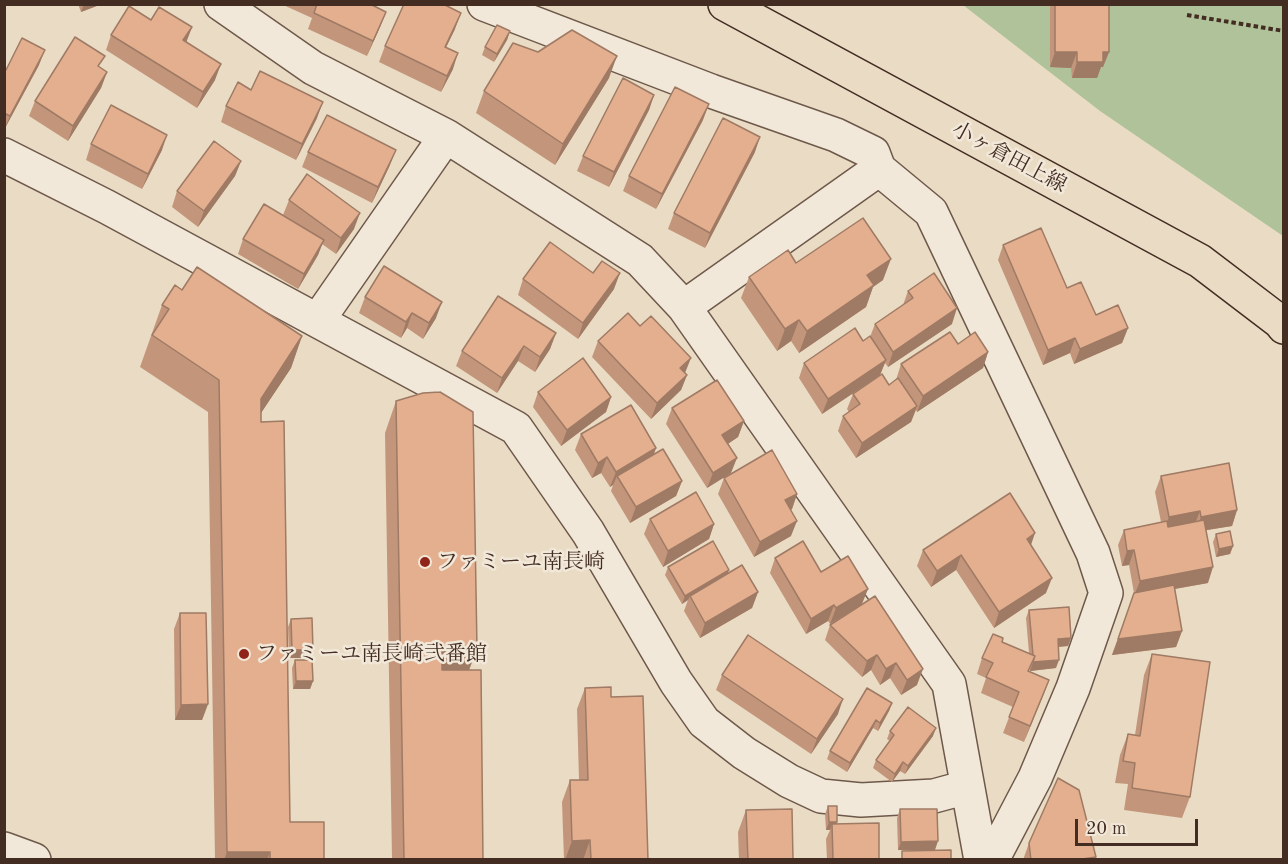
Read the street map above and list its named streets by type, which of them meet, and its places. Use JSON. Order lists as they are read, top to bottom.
{
  "streets": {
    "main road": ["小ヶ倉田上線"]
  },
  "places": ["ファミーユ南長崎", "ファミーユ南長崎弐番館"],
  "scale_bar": "20 m"
}
